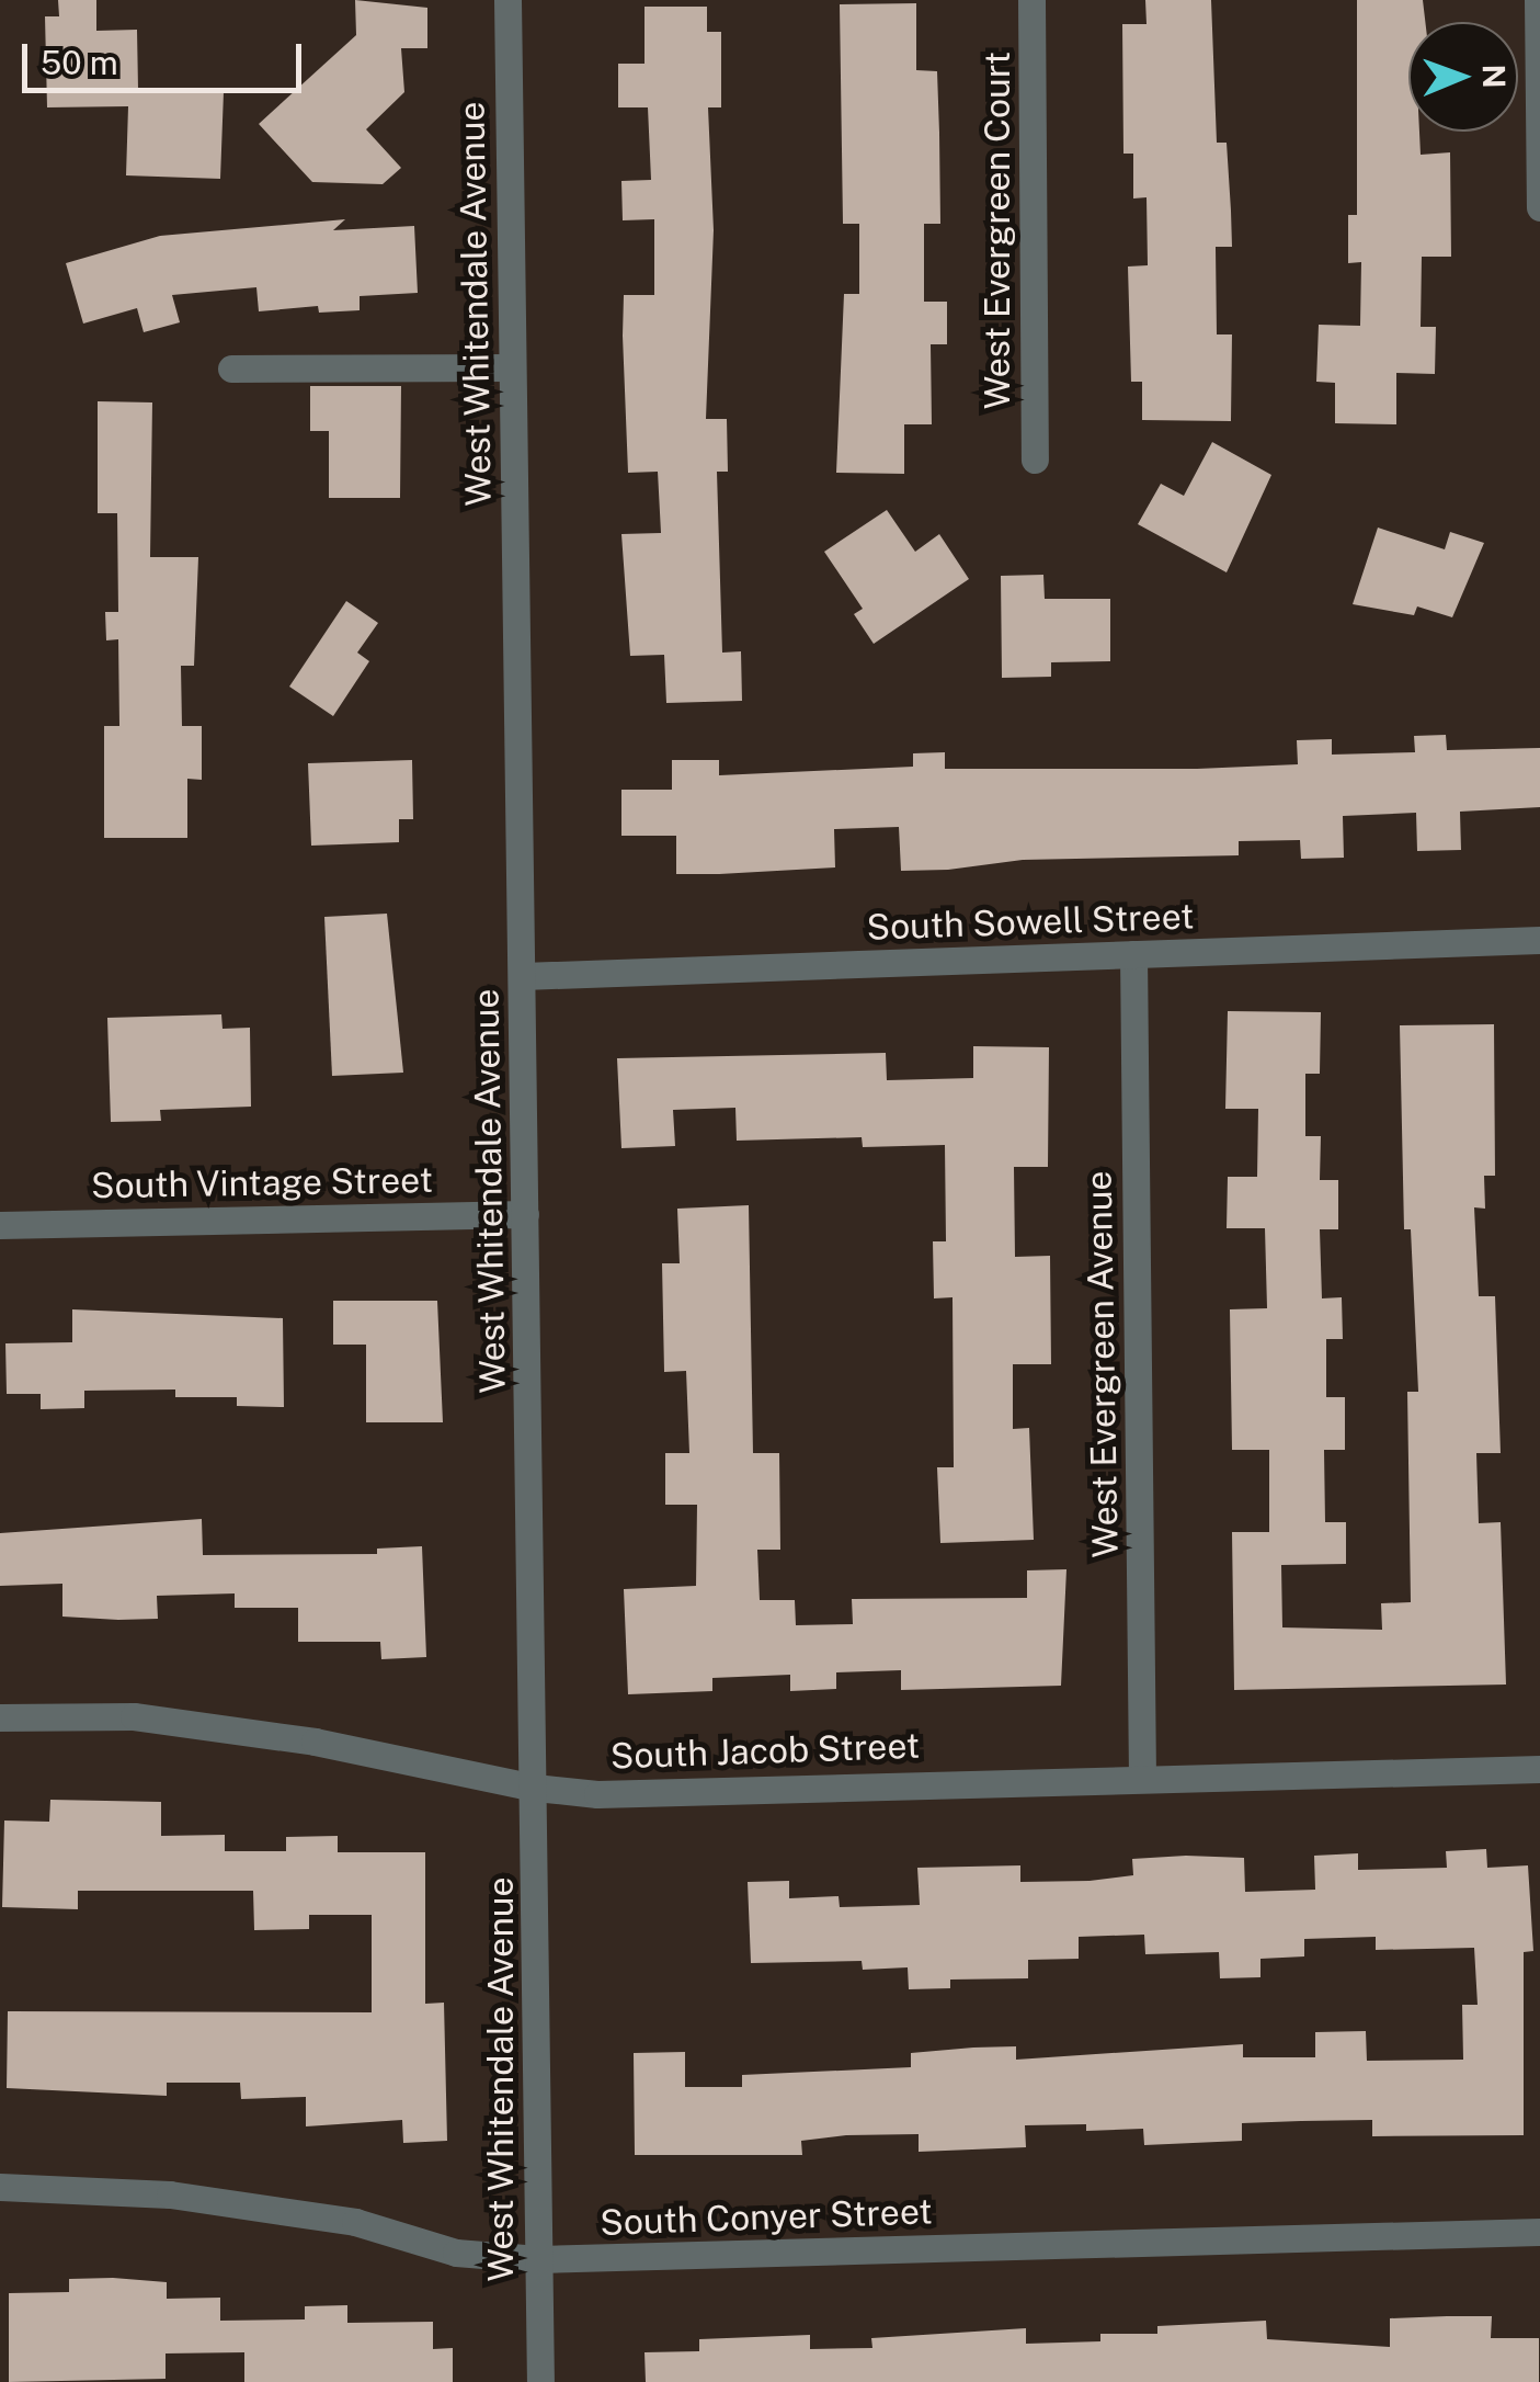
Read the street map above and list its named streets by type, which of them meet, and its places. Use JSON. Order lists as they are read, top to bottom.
{
  "streets": {
    "street": [
      "West Evergreen Court",
      "West Whitendale Avenue",
      "South Sowell Street",
      "South Vintage Street",
      "West Evergreen Avenue",
      "South Jacob Street",
      "South Conyer Street"
    ]
  },
  "crossings": [
    ["West Whitendale Avenue", "South Sowell Street"],
    ["West Whitendale Avenue", "South Vintage Street"],
    ["West Whitendale Avenue", "South Jacob Street"],
    ["West Whitendale Avenue", "South Conyer Street"],
    ["South Sowell Street", "West Evergreen Avenue"],
    ["West Evergreen Avenue", "South Jacob Street"]
  ],
  "scale_bar": "50 m",
  "north": "right"
}
